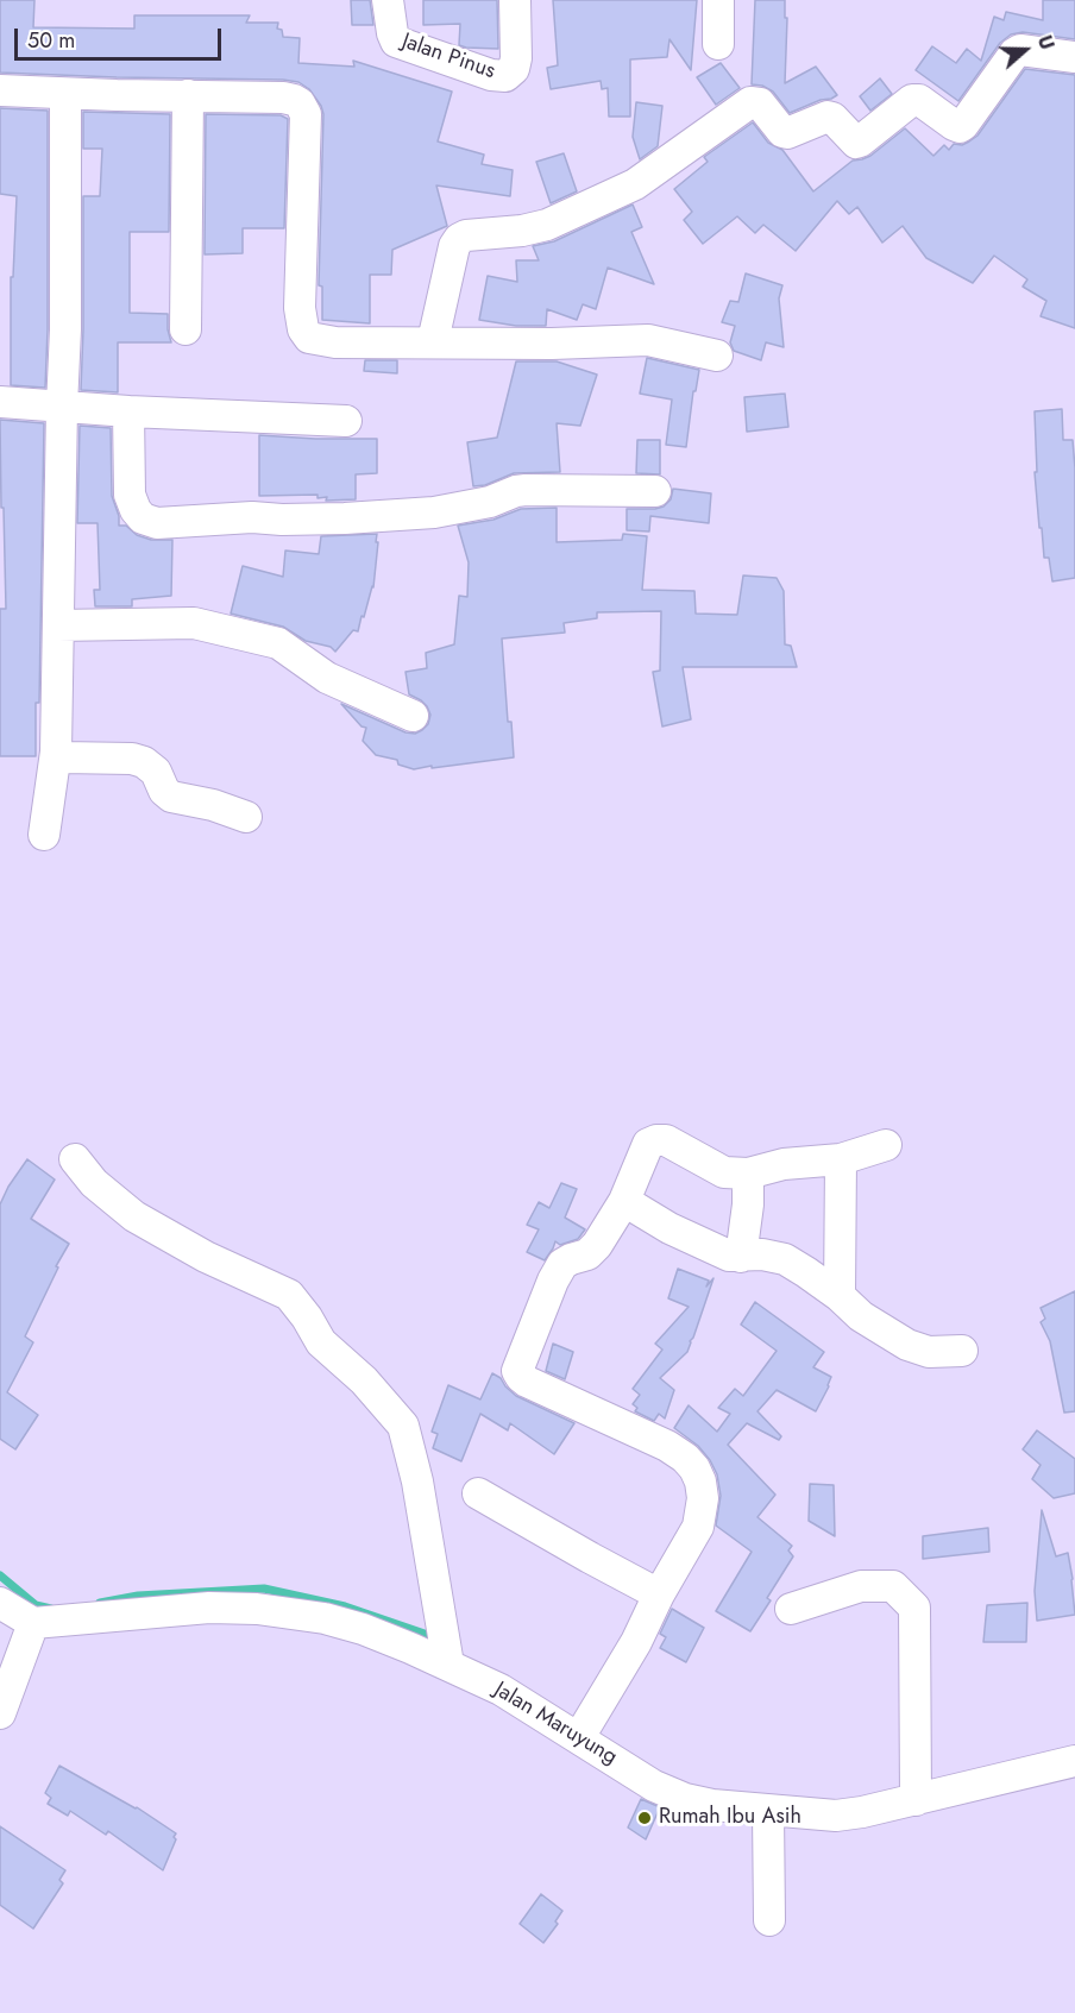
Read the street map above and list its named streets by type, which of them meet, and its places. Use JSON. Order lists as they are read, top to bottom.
{
  "streets": {
    "street": ["Jalan Pinus", "Jalan Maruyung"]
  },
  "places": ["Rumah Ibu Asih"],
  "scale_bar": "50 m",
  "north": "right"
}
